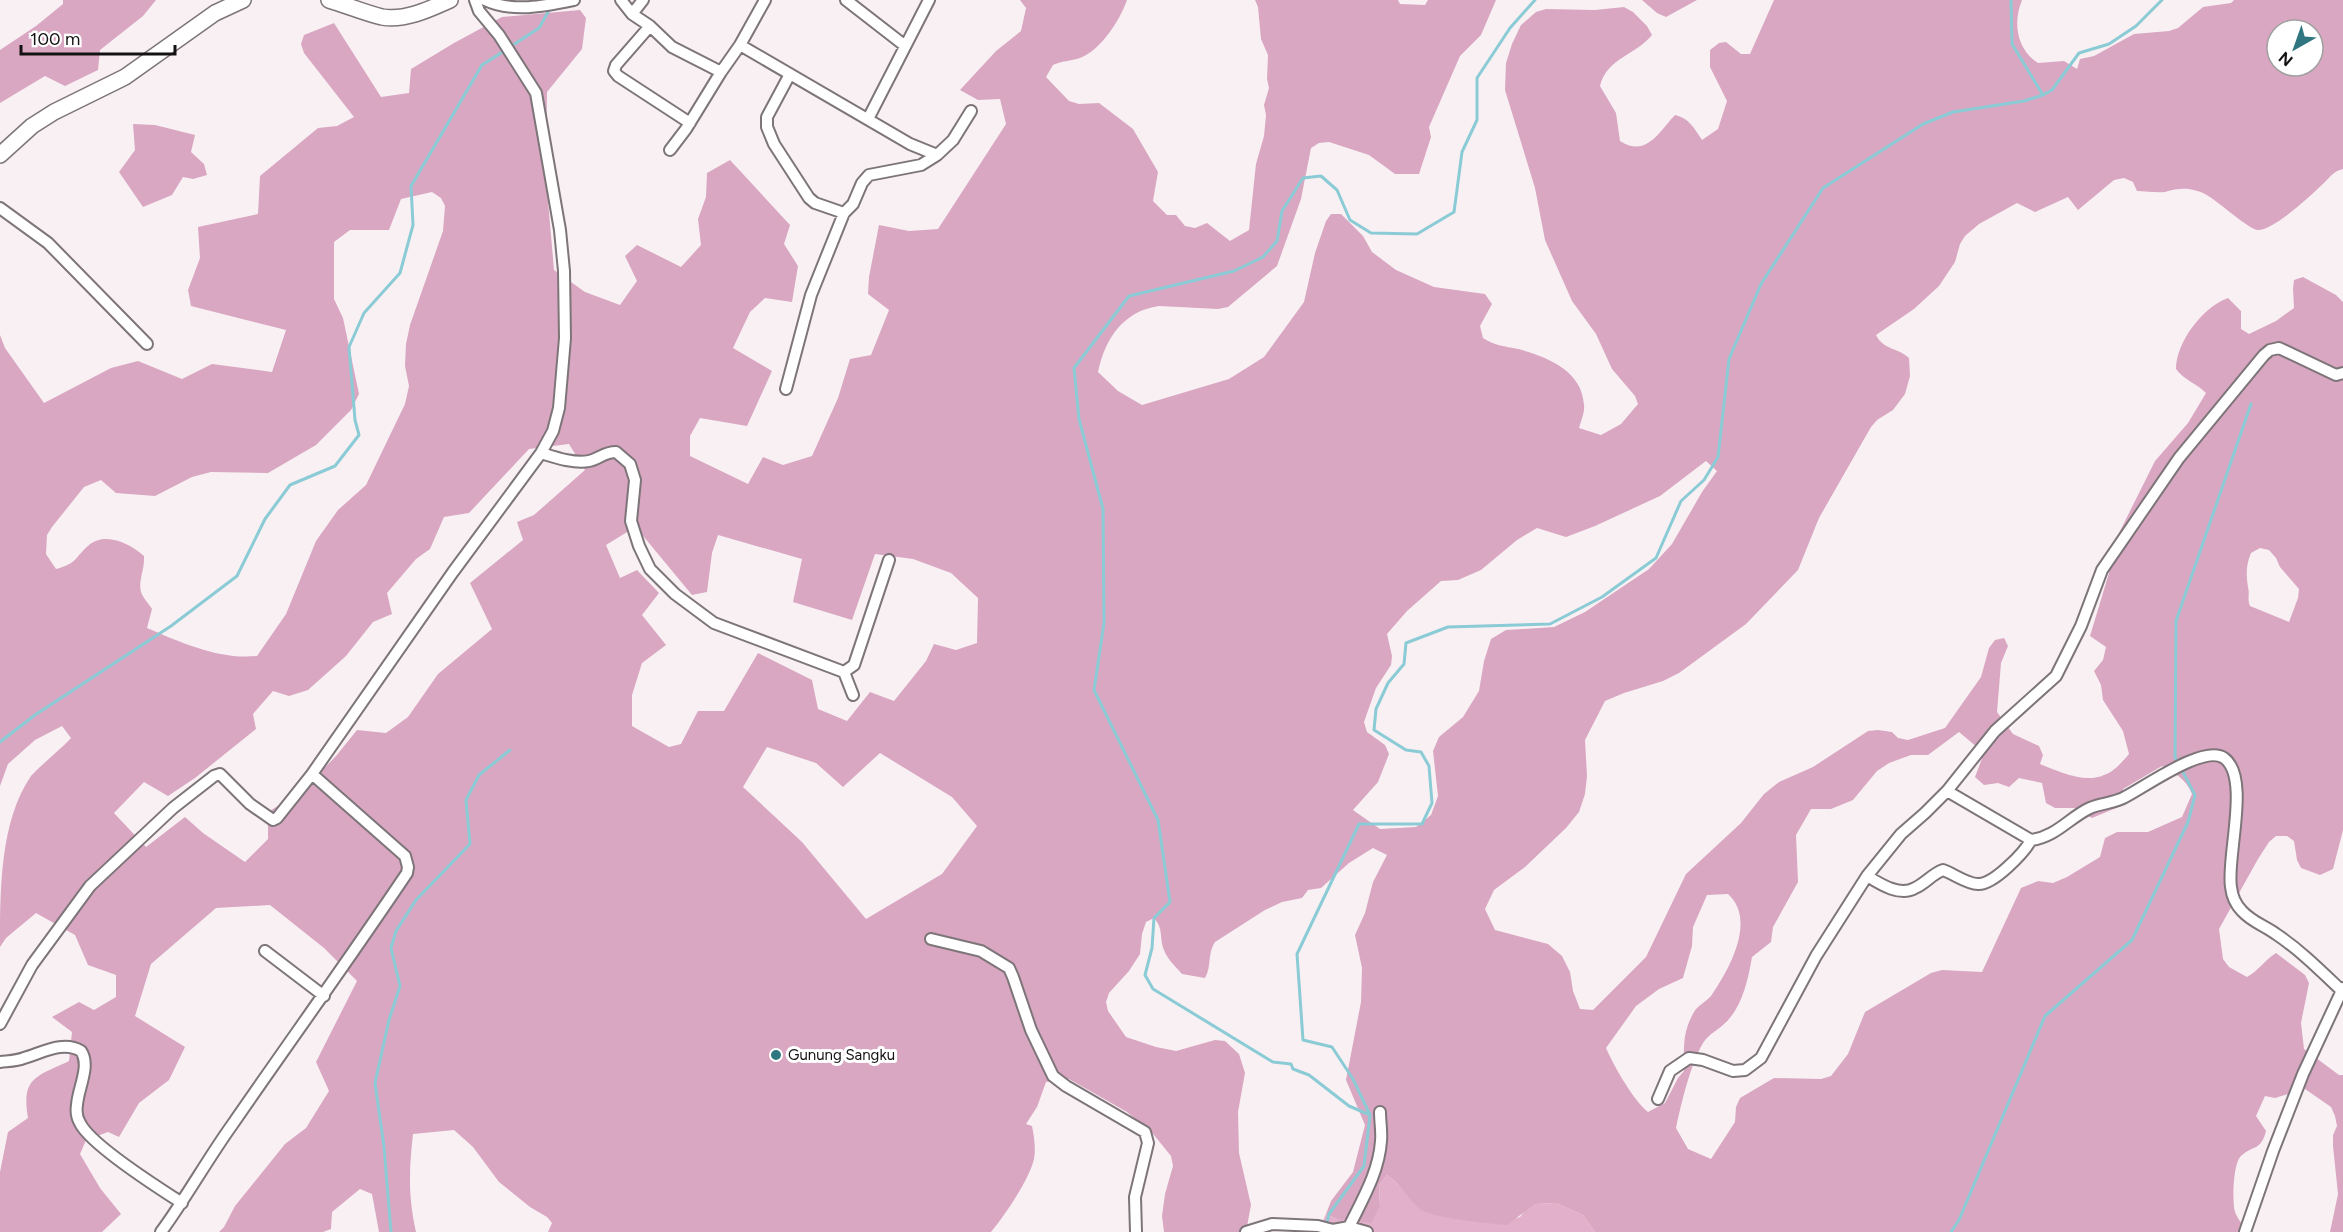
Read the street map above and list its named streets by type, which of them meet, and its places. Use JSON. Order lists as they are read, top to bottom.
{
  "places": ["Gunung Sangku"],
  "scale_bar": "100 m",
  "north": "bottom left"
}
